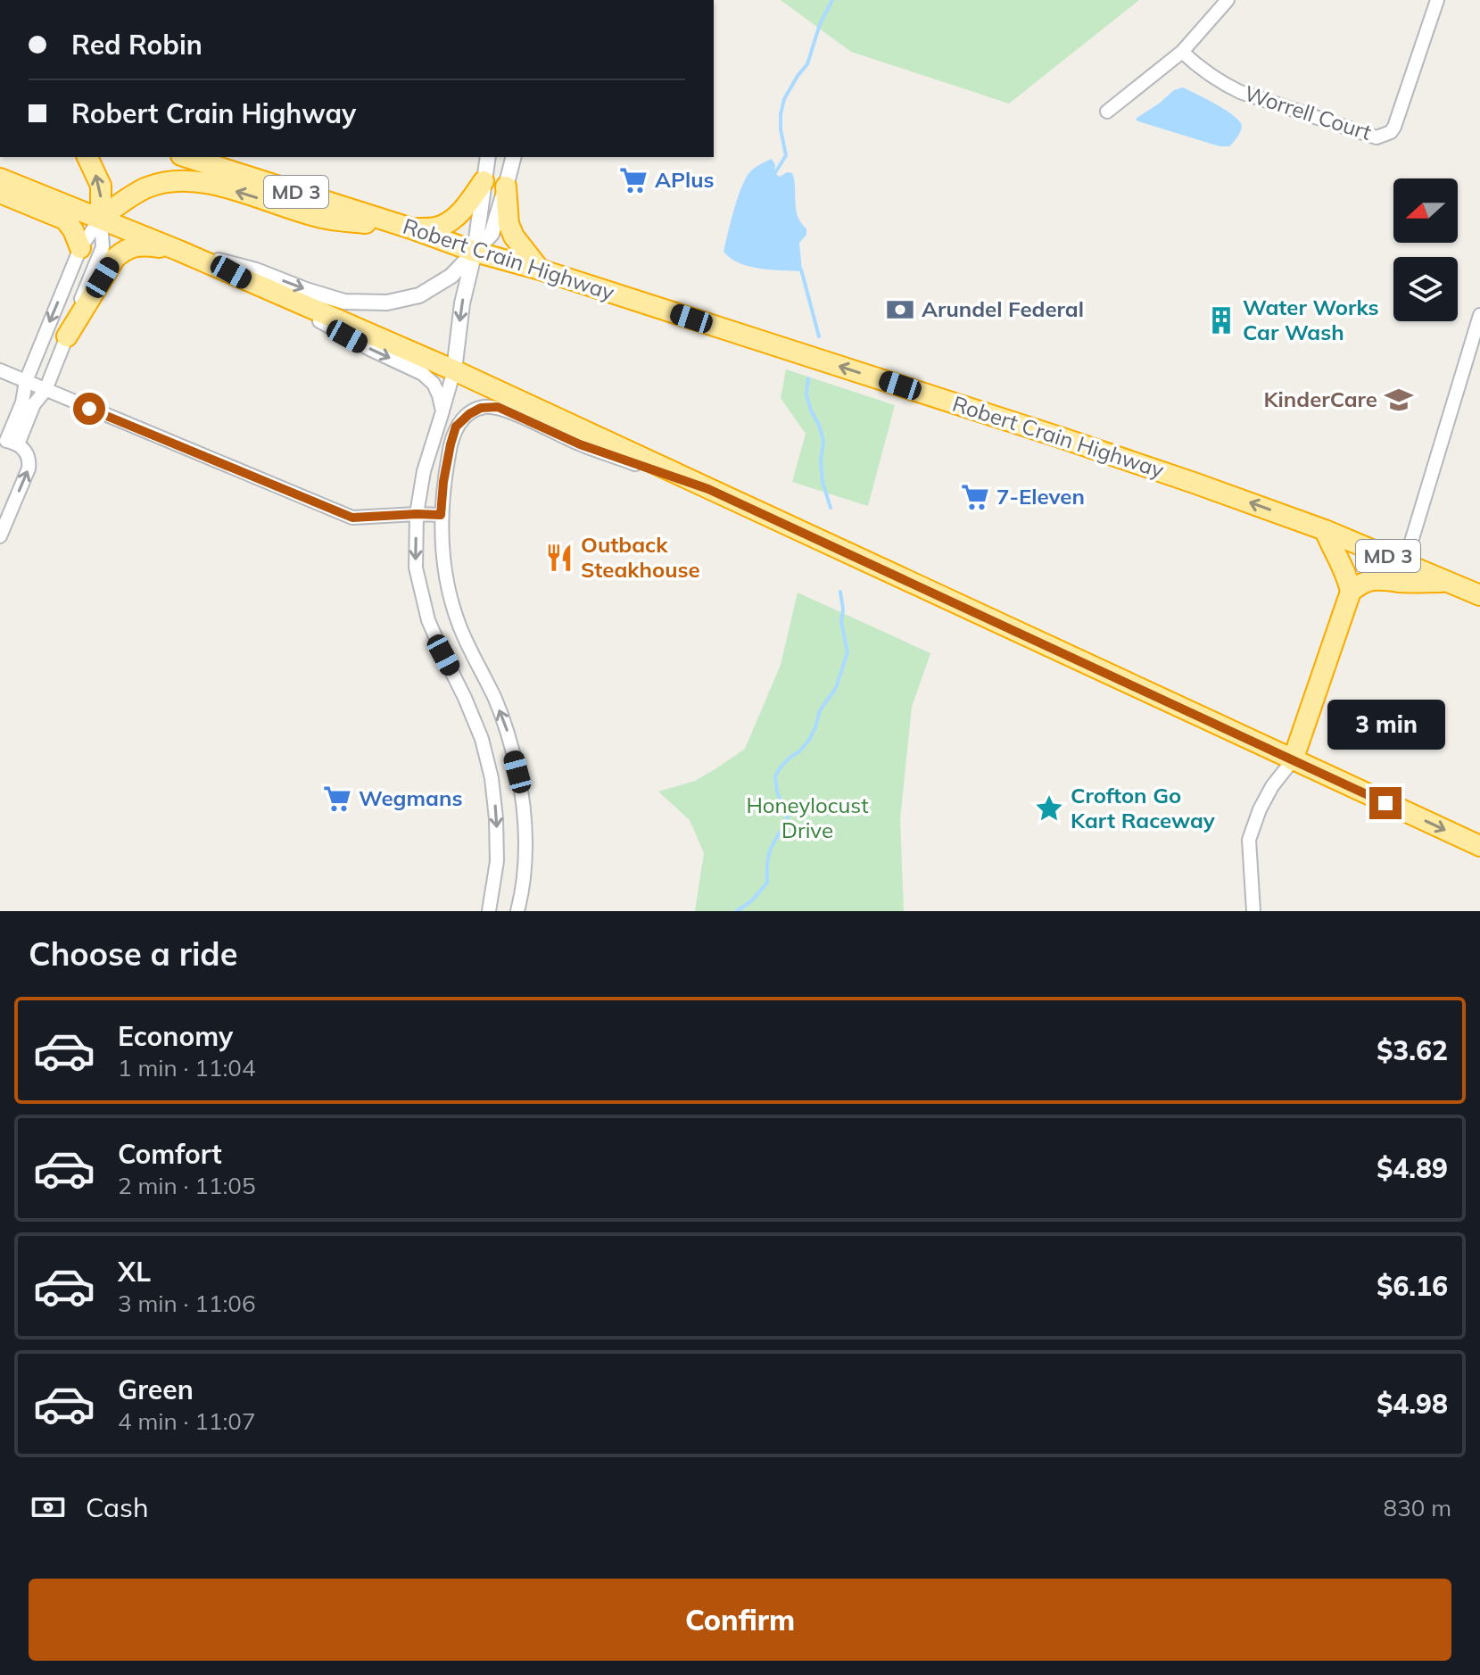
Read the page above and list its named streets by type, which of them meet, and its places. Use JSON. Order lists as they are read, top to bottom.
{
  "streets": {
    "highway": ["MD 3", "Robert Crain Highway"],
    "street": ["Worrell Court"]
  },
  "parks": ["Honeylocust Drive"],
  "places": {
    "supermarket": ["APlus", "7-Eleven", "Wegmans"],
    "bank": ["Arundel Federal"],
    "building": ["Water Works Car Wash"],
    "school or university": ["KinderCare"],
    "restaurant": ["Outback Steakhouse"],
    "place": ["Crofton Go Kart Raceway"]
  },
  "north": "left",
  "page": {
    "banner": ["Red Robin", "Robert Crain Highway"],
    "bubble": "3 min",
    "heading": "Choose a ride",
    "list": [
      {
        "name": "Economy",
        "note": "1 min · 11:04",
        "value": "$3.62"
      },
      {
        "name": "Comfort",
        "note": "2 min · 11:05",
        "value": "$4.89"
      },
      {
        "name": "XL",
        "note": "3 min · 11:06",
        "value": "$6.16"
      },
      {
        "name": "Green",
        "note": "4 min · 11:07",
        "value": "$4.98"
      }
    ],
    "pay": ["Cash", "830 m"],
    "buttons": "Confirm"
  }
}
